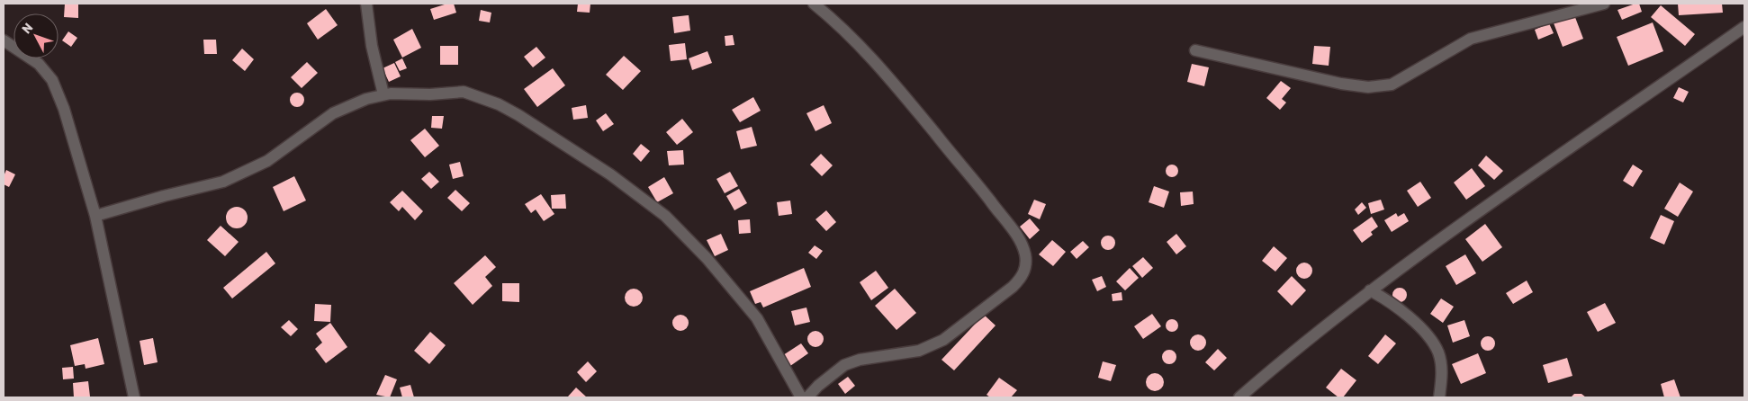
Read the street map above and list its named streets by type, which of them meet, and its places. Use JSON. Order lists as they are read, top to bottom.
{
  "north": "top left"
}
